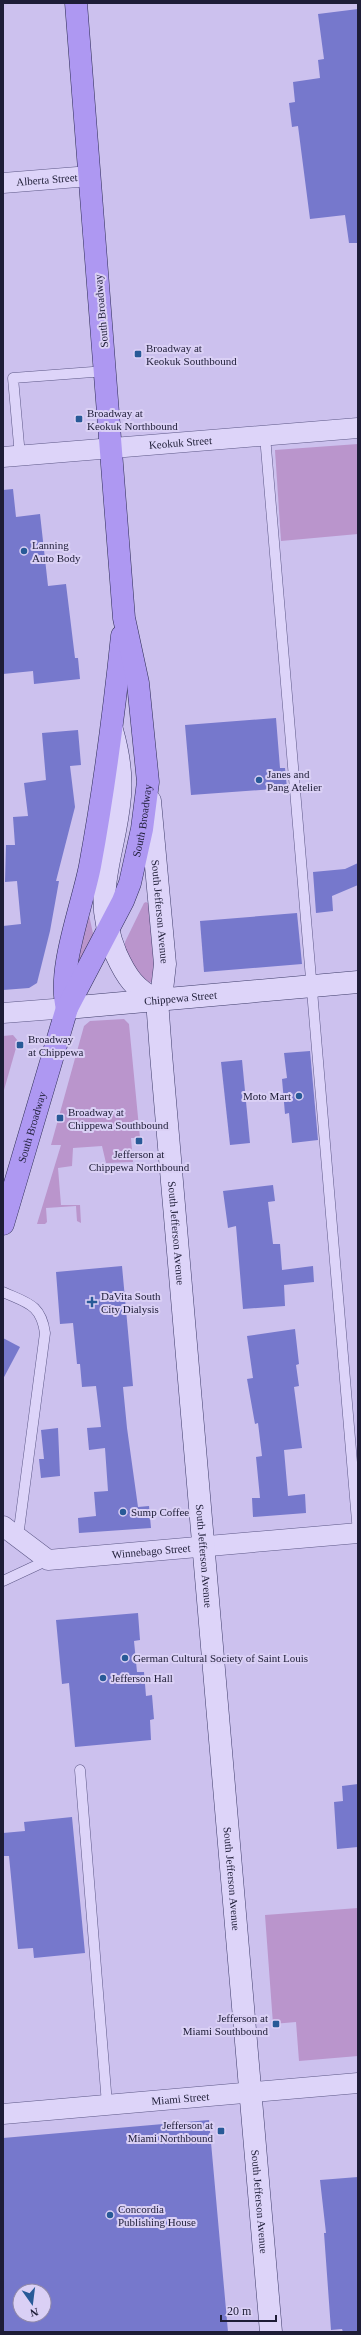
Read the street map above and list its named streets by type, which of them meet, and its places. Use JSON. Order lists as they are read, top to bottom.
{
  "streets": {
    "main road": ["South Broadway", "South Jefferson Avenue", "Chippewa Street"],
    "street": [
      "Alberta Street",
      "Keokuk Street",
      "Winnebago Street",
      "Miami Street"
    ]
  },
  "crossings": [
    ["Alberta Street", "South Broadway"],
    ["South Broadway", "Keokuk Street"],
    ["South Broadway", "South Jefferson Avenue"],
    ["South Broadway", "Chippewa Street"],
    ["South Jefferson Avenue", "Chippewa Street"],
    ["South Jefferson Avenue", "Winnebago Street"],
    ["South Jefferson Avenue", "Miami Street"]
  ],
  "places": {
    "transit": [
      "Broadway at Keokuk Southbound",
      "Broadway at Keokuk Northbound",
      "Broadway at Chippewa",
      "Broadway at Chippewa Southbound",
      "Jefferson at Chippewa Northbound",
      "Jefferson at Miami Southbound",
      "Jefferson at Miami Northbound"
    ],
    "other": [
      "Lanning Auto Body",
      "Janes and Pang Atelier",
      "Moto Mart",
      "Sump Coffee",
      "German Cultural Society of Saint Louis",
      "Jefferson Hall",
      "Concordia Publishing House"
    ],
    "health": ["DaVita South City Dialysis"]
  },
  "scale_bar": "20 m",
  "north": "bottom"
}
